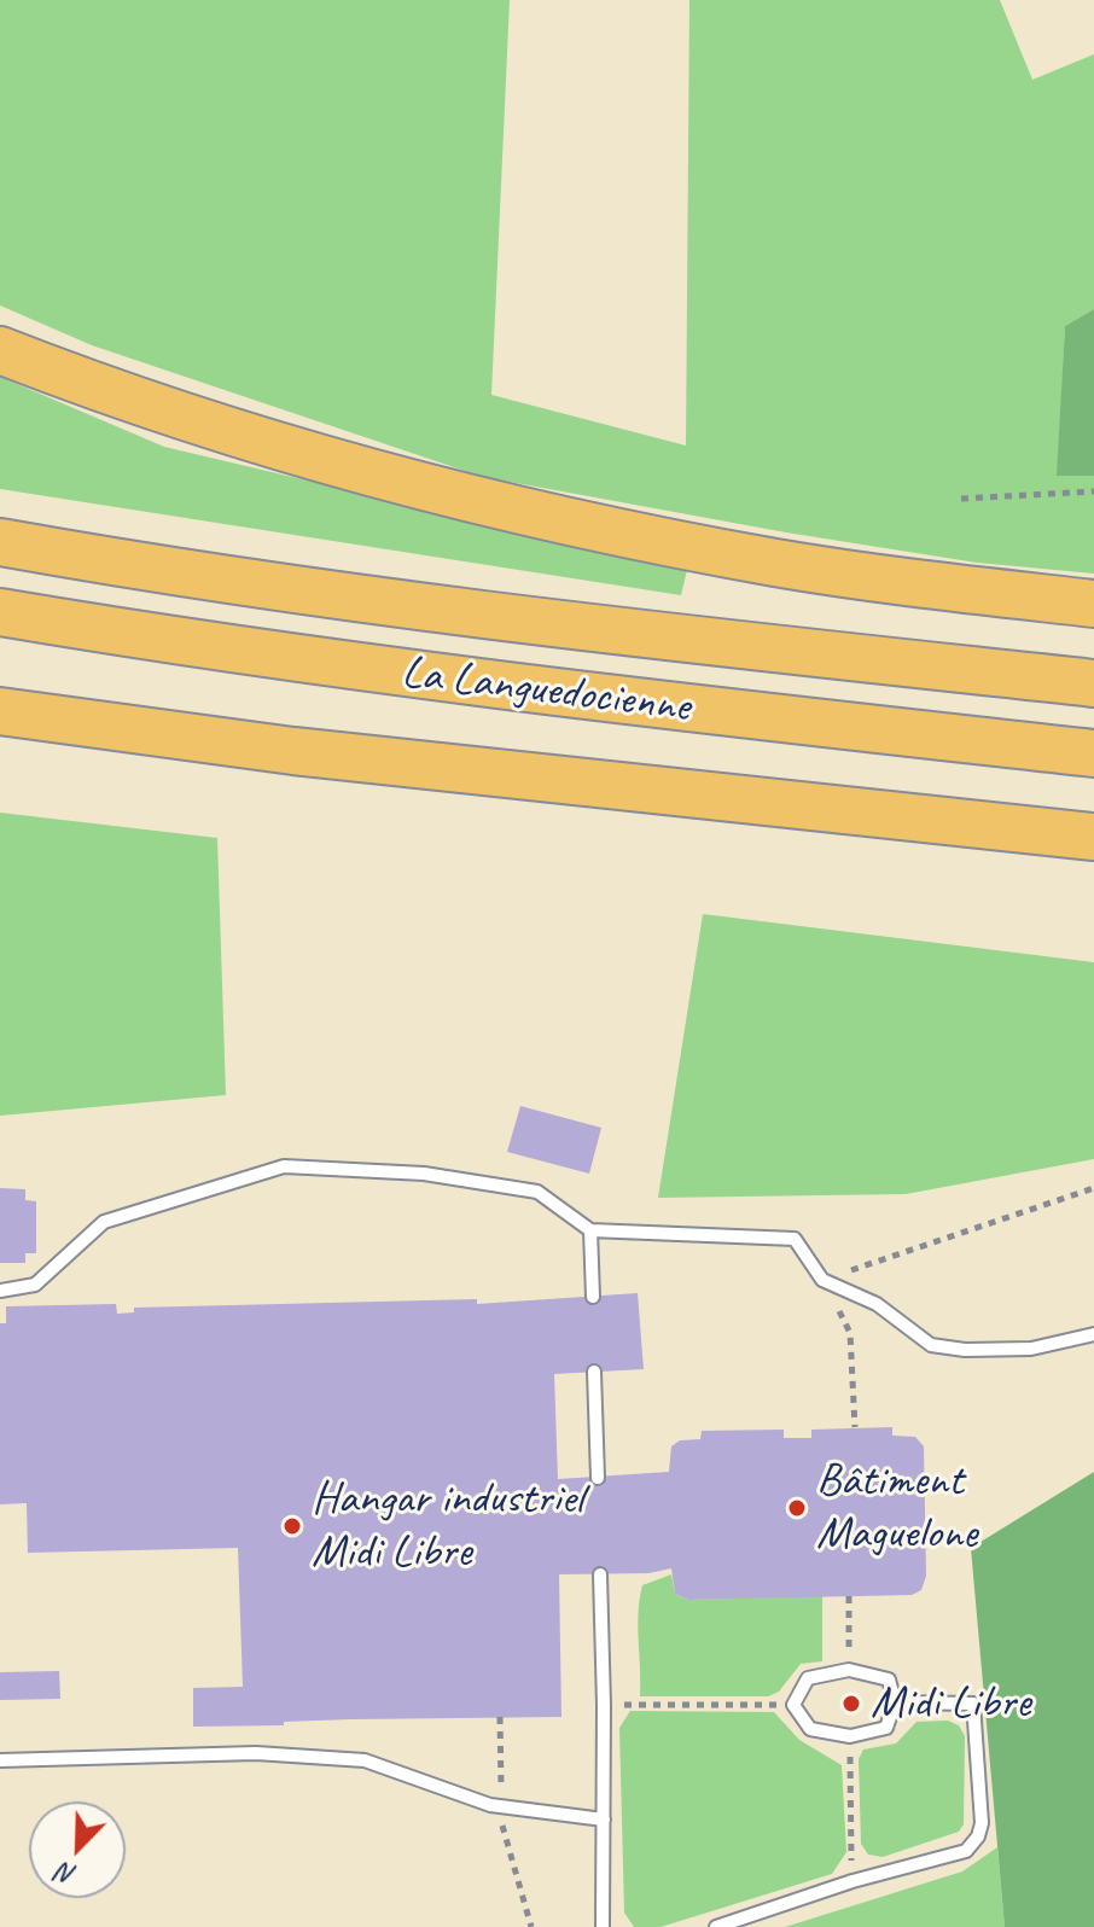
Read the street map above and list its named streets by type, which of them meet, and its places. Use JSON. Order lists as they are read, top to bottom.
{
  "streets": {
    "highway": ["La Languedocienne"]
  },
  "places": ["Bâtiment Maguelone", "Hangar industriel Midi Libre", "Midi Libre"],
  "north": "bottom left"
}
